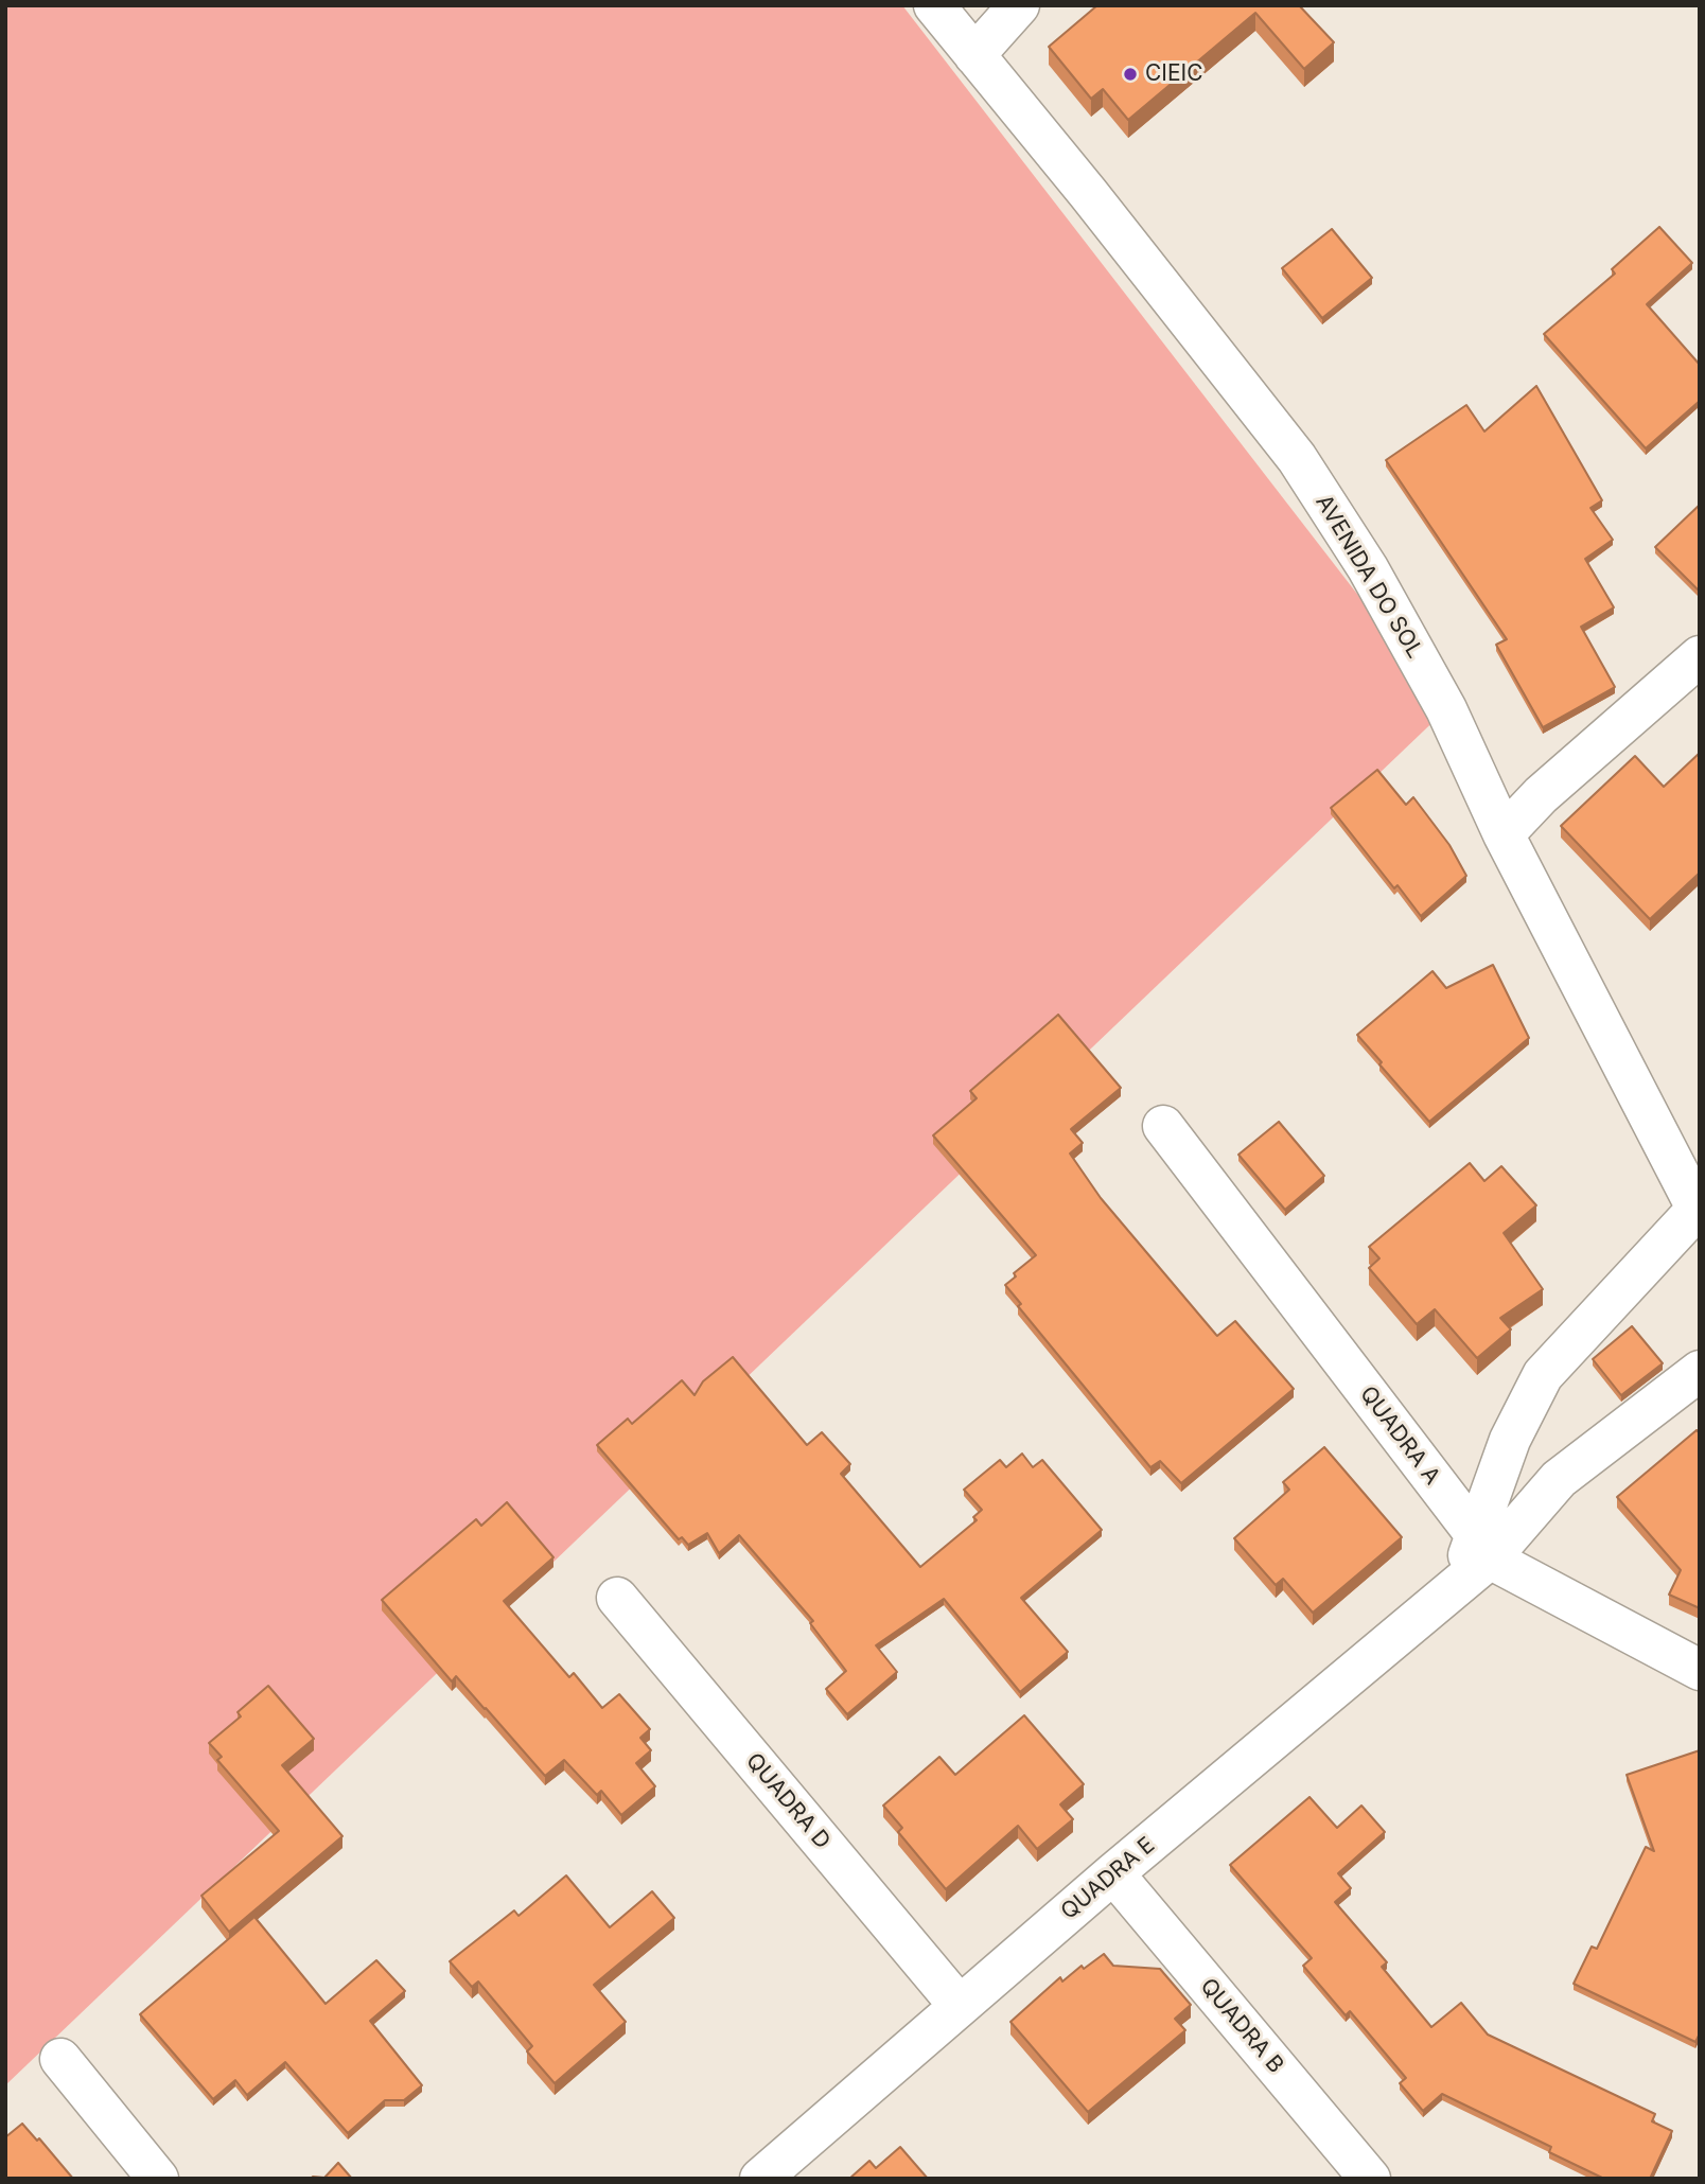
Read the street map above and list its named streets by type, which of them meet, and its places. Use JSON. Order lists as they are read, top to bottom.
{
  "streets": {
    "street": [
      "AVENIDA DO SOL",
      "QUADRA A",
      "QUADRA D",
      "QUADRA E",
      "QUADRA B"
    ]
  },
  "crossings": [
    ["QUADRA A", "QUADRA E"],
    ["QUADRA D", "QUADRA E"],
    ["QUADRA E", "QUADRA B"]
  ],
  "places": ["CIEIC"]
}
